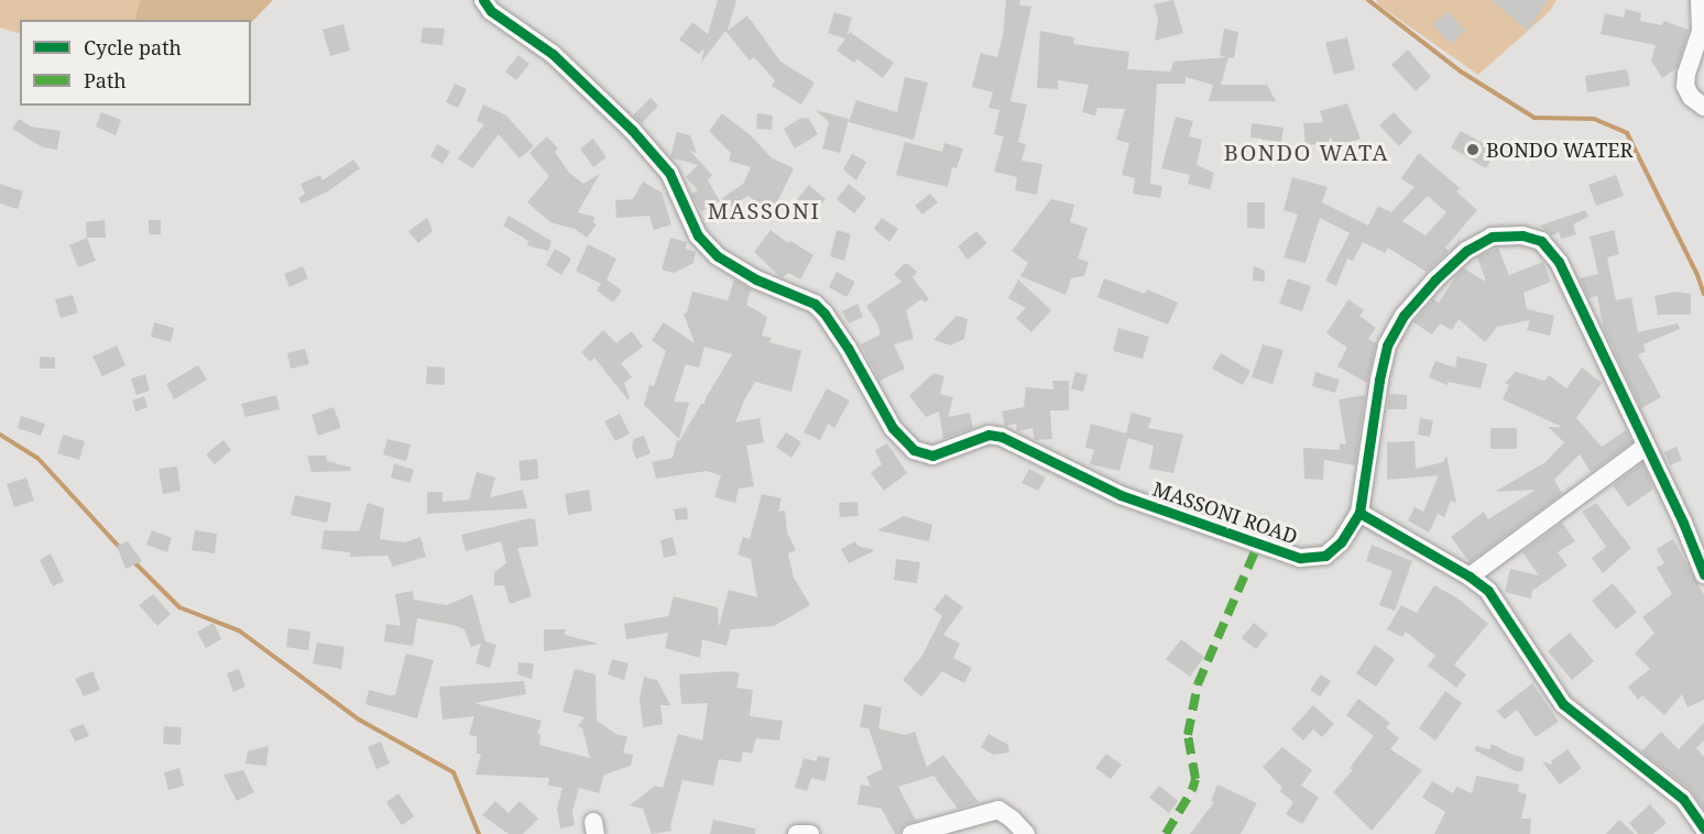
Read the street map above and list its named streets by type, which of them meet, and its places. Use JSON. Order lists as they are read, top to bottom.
{
  "streets": {
    "street": ["MASSONI ROAD"]
  },
  "districts": ["BONDO WATA", "MASSONI"],
  "places": ["BONDO WATER"],
  "legend": ["Cycle path", "Path"]
}
